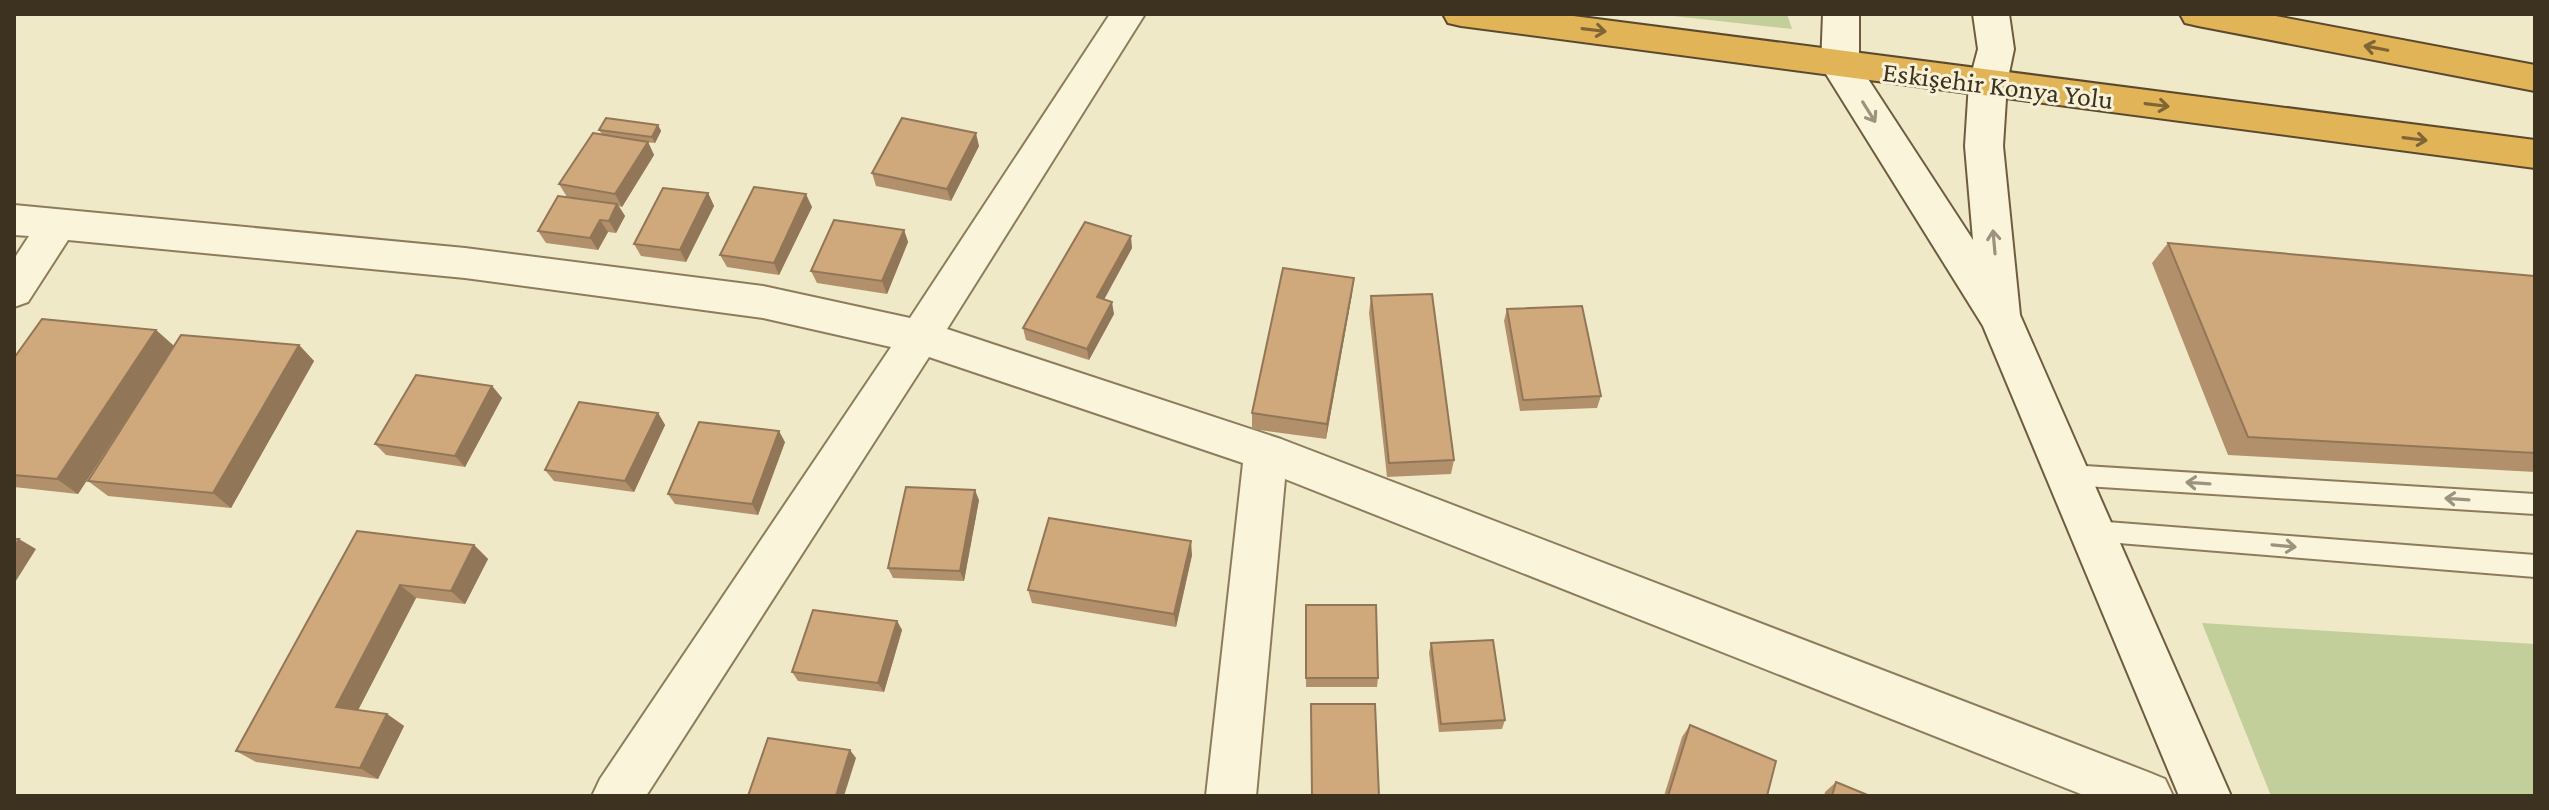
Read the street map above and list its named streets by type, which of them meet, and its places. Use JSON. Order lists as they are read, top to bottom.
{
  "streets": {
    "highway": ["Eskişehir Konya Yolu"]
  }
}
